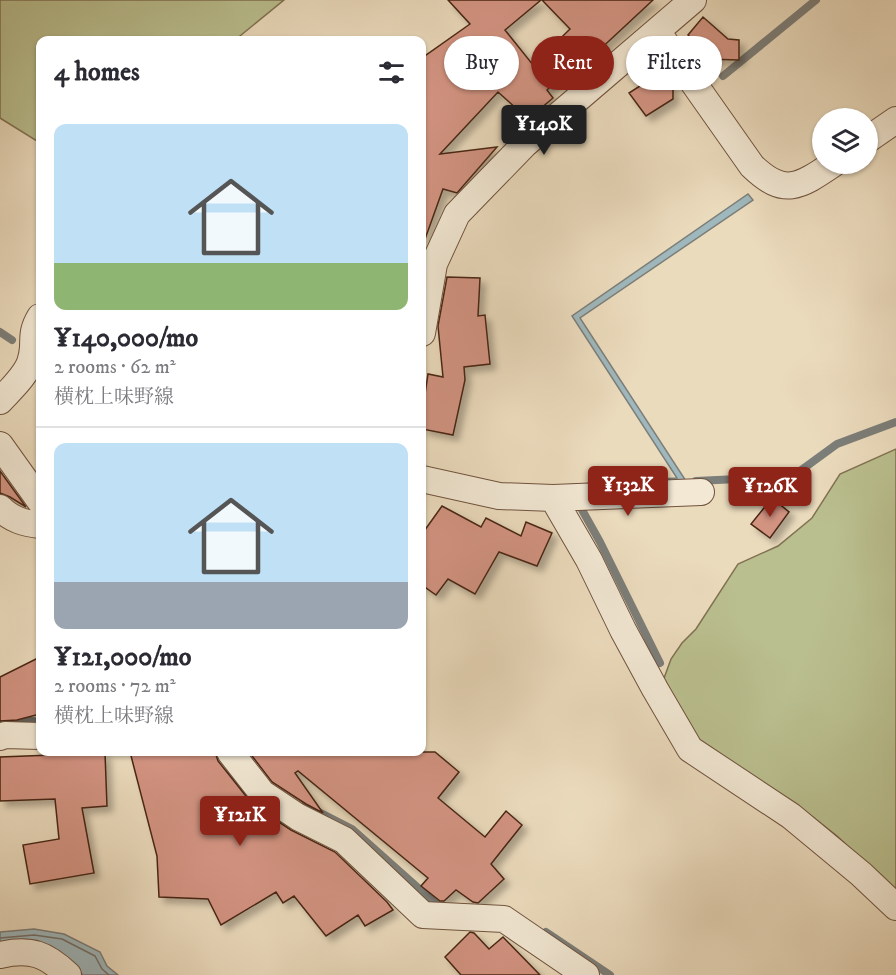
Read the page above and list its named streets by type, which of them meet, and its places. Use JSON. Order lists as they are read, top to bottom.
{
  "page": {
    "chip": ["Buy", "Rent", "Filters"],
    "heading": "4 homes",
    "price": [
      "¥140K",
      "¥132K",
      "¥126K",
      "¥121K"
    ],
    "list": [
      {
        "name": "¥140,000/mo",
        "note": "2 rooms · 62 m² · 横枕上味野線"
      },
      {
        "name": "¥121,000/mo",
        "note": "2 rooms · 72 m² · 横枕上味野線"
      }
    ]
  }
}
